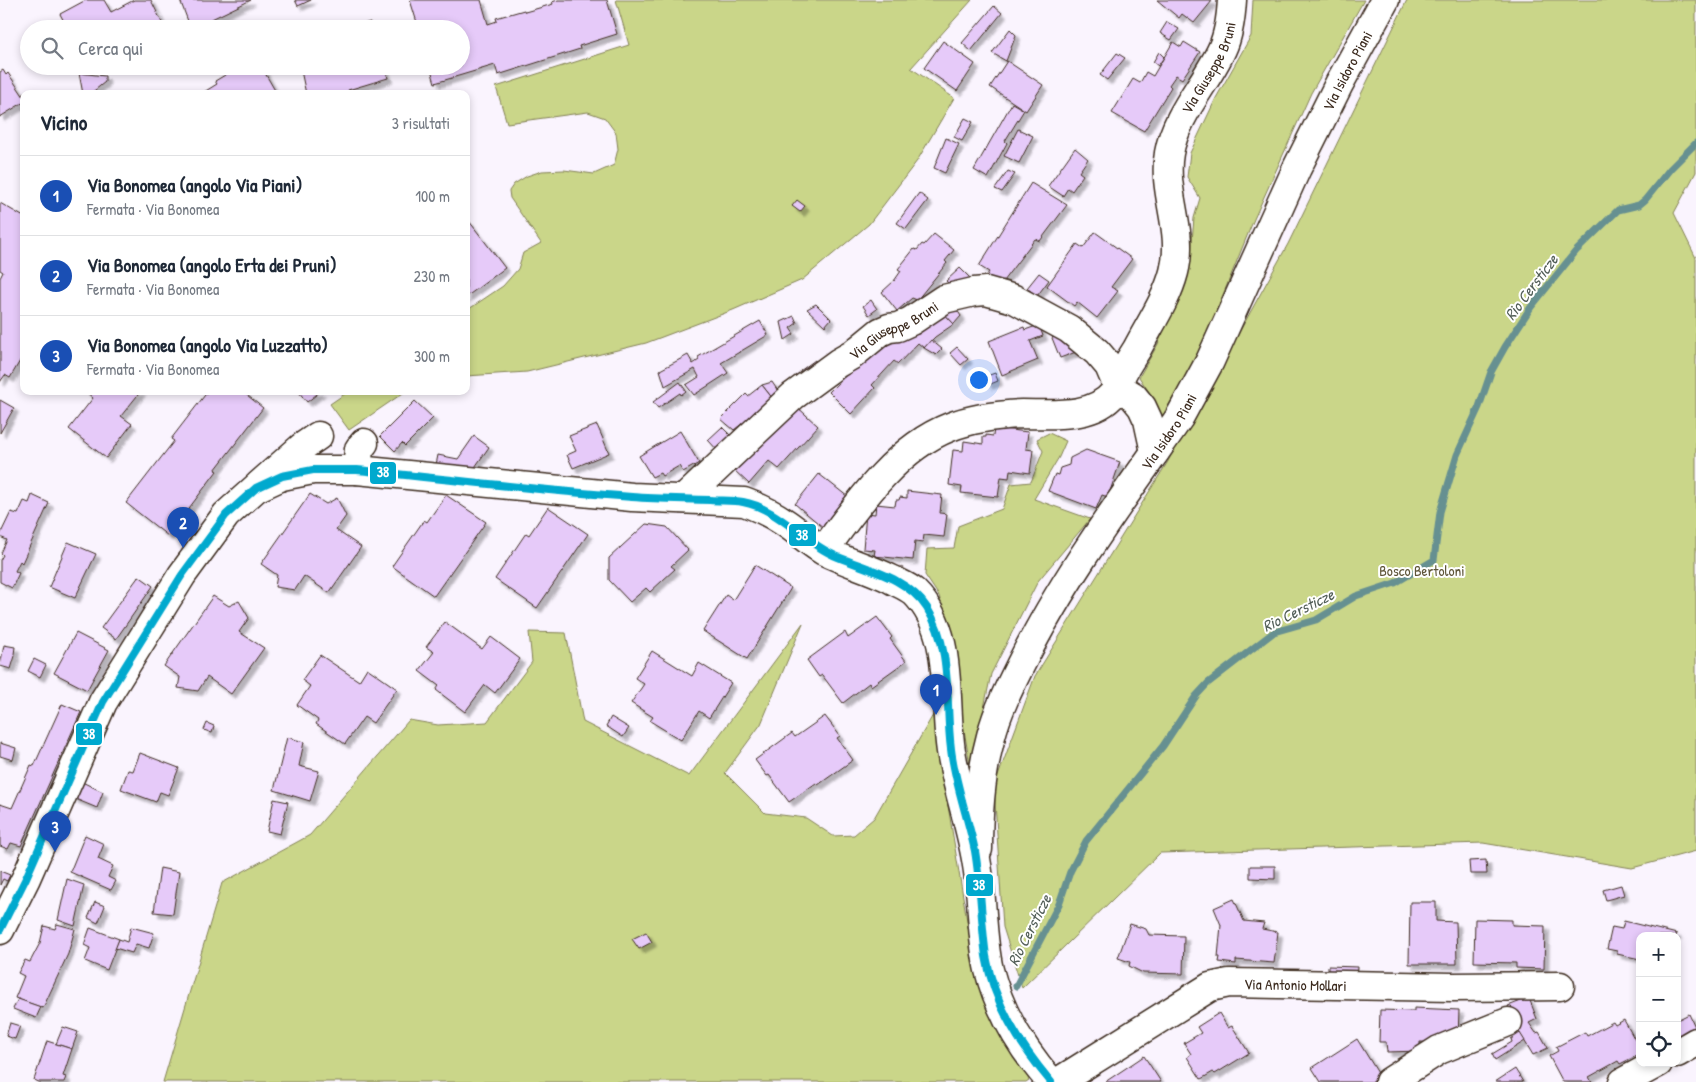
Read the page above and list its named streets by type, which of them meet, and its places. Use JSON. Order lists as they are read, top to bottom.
{
  "streets": {
    "street": ["Via Giuseppe Bruni", "Via Isidoro Piani", "Via Antonio Mollari"]
  },
  "crossings": [
    ["Via Giuseppe Bruni", "Via Isidoro Piani"]
  ],
  "water": ["Rio Cersticze"],
  "parks": ["Bosco Bertoloni"],
  "lines": ["transit line 38"],
  "page": {
    "search": "Cerca qui",
    "heading": ["Vicino", "3 risultati"],
    "list": [
      {
        "mark": "1",
        "name": "Via Bonomea (angolo Via Piani)",
        "note": "Fermata · Via Bonomea",
        "value": "100 m"
      },
      {
        "mark": "2",
        "name": "Via Bonomea (angolo Erta dei Pruni)",
        "note": "Fermata · Via Bonomea",
        "value": "230 m"
      },
      {
        "mark": "3",
        "name": "Via Bonomea (angolo Via Luzzatto)",
        "note": "Fermata · Via Bonomea",
        "value": "300 m"
      }
    ],
    "pins": ["2", "1", "3"],
    "map_buttons": ["+", "−"]
  }
}
